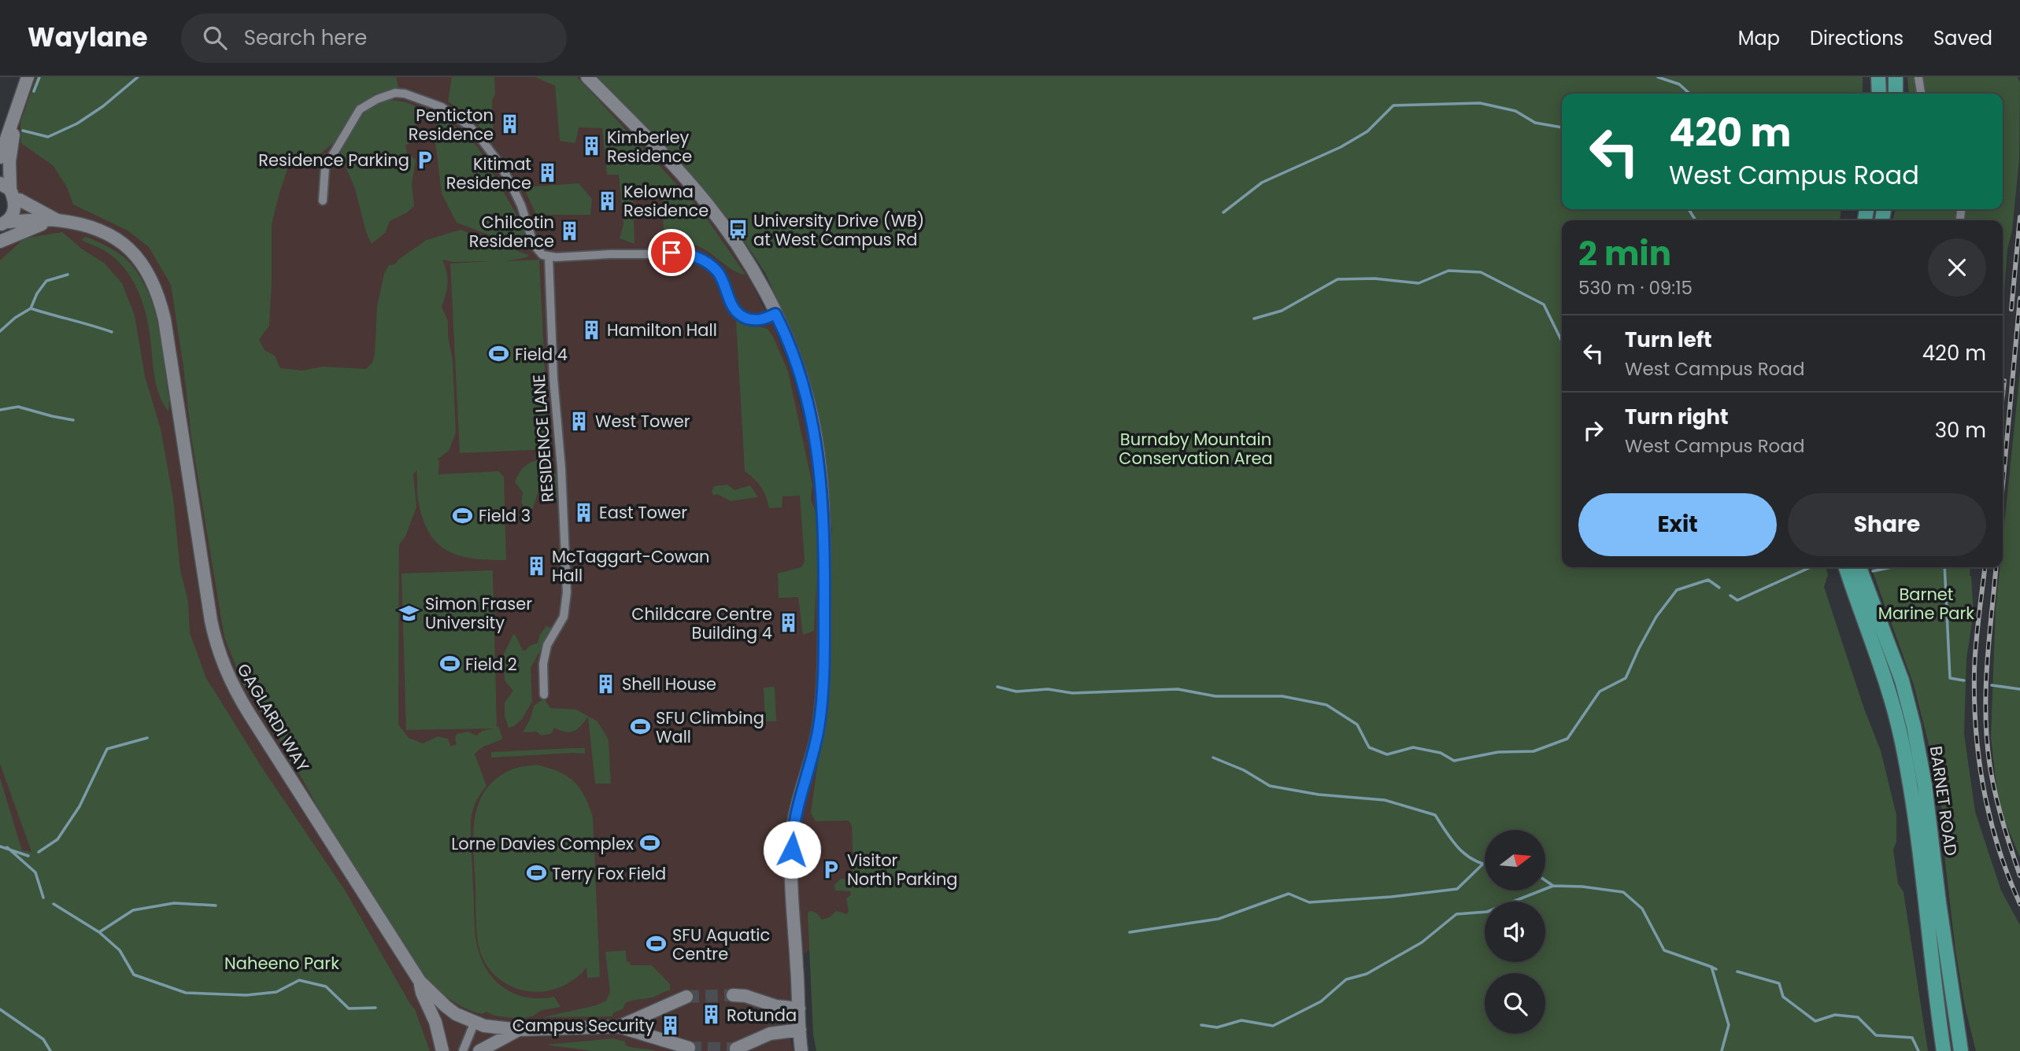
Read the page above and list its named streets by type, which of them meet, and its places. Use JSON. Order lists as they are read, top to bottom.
{
  "streets": {
    "main road": ["BARNET ROAD"],
    "street": ["RESIDENCE LANE", "GAGLARDI WAY"]
  },
  "parks": ["Burnaby Mountain Conservation Area", "Barnet Marine Park", "Naheeno Park"],
  "places": {
    "building": [
      "Penticton Residence",
      "Kimberley Residence",
      "Kitimat Residence",
      "Kelowna Residence",
      "Chilcotin Residence",
      "Hamilton Hall",
      "West Tower",
      "East Tower",
      "McTaggart-Cowan Hall",
      "Childcare Centre Building 4",
      "Shell House",
      "Rotunda",
      "Campus Security"
    ],
    "parking": ["Residence Parking", "Visitor North Parking"],
    "bus stop": ["University Drive (WB) at West Campus Rd"],
    "sports": [
      "Field 4",
      "Field 3",
      "Field 2",
      "SFU Climbing Wall",
      "Lorne Davies Complex",
      "Terry Fox Field",
      "SFU Aquatic Centre"
    ],
    "school or university": ["Simon Fraser University"]
  },
  "north": "right",
  "page": {
    "header": "Waylane",
    "search": "Search here",
    "nav": ["Map", "Directions", "Saved"],
    "turn": ["420 m", "West Campus Road"],
    "heading": ["2 min", "530 m · 09:15"],
    "list": [
      {
        "name": "Turn left",
        "note": "West Campus Road",
        "value": "420 m"
      },
      {
        "name": "Turn right",
        "note": "West Campus Road",
        "value": "30 m"
      }
    ],
    "buttons": ["Exit", "Share"]
  }
}
